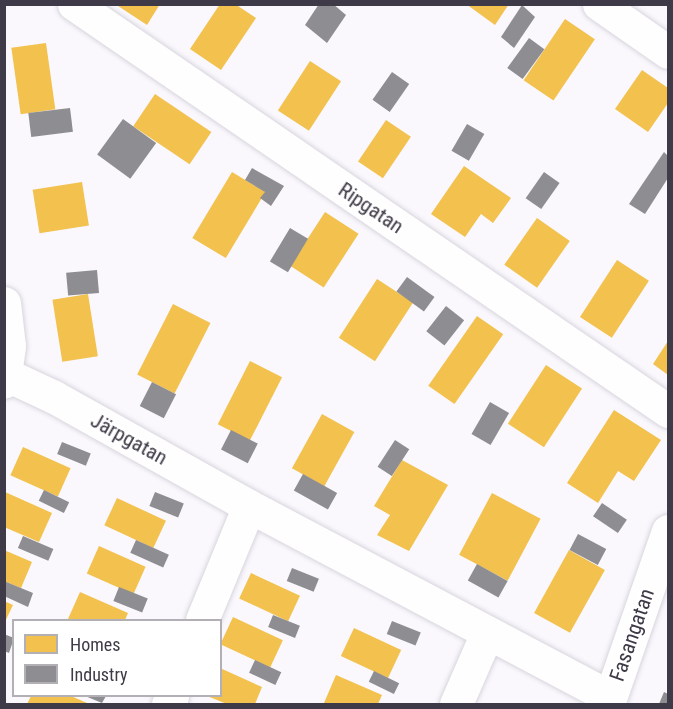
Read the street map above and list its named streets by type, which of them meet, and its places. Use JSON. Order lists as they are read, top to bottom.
{
  "streets": {
    "street": ["Ripgatan", "Järpgatan", "Fasangatan"]
  },
  "crossings": [
    ["Järpgatan", "Fasangatan"]
  ],
  "legend": ["Homes", "Industry"]
}
